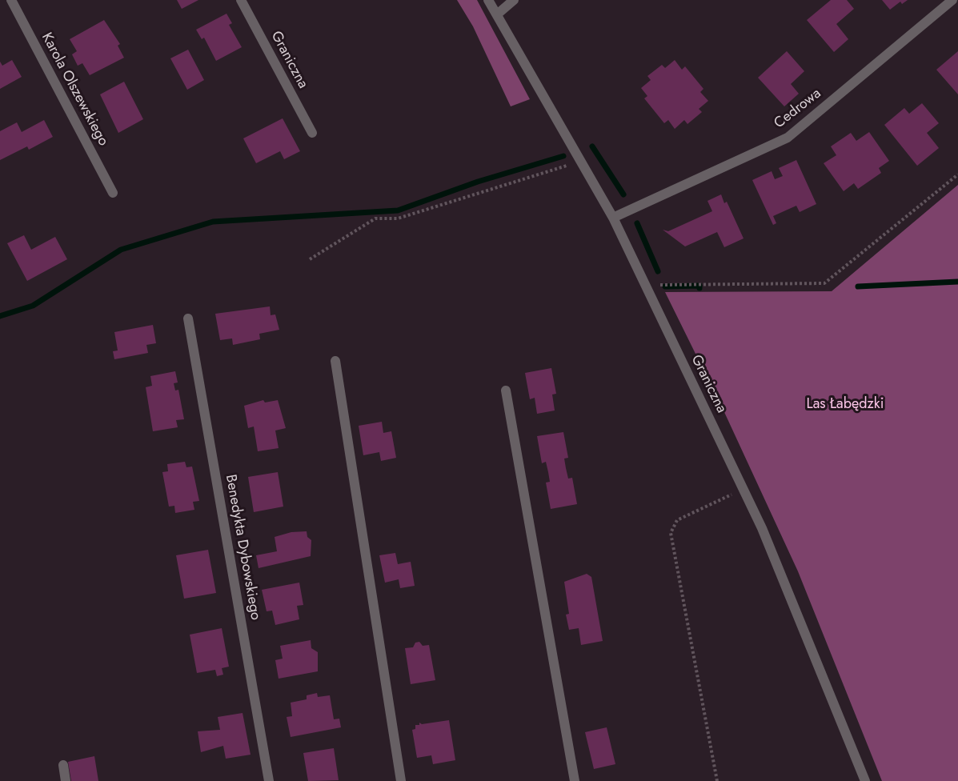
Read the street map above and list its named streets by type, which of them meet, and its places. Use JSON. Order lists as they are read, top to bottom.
{
  "streets": {
    "street": [
      "Graniczna",
      "Karola Olszewskiego",
      "Cedrowa",
      "Benedykta Dybowskiego"
    ]
  },
  "crossings": [
    ["Graniczna", "Cedrowa"]
  ],
  "parks": ["Las Łabędzki"]
}
